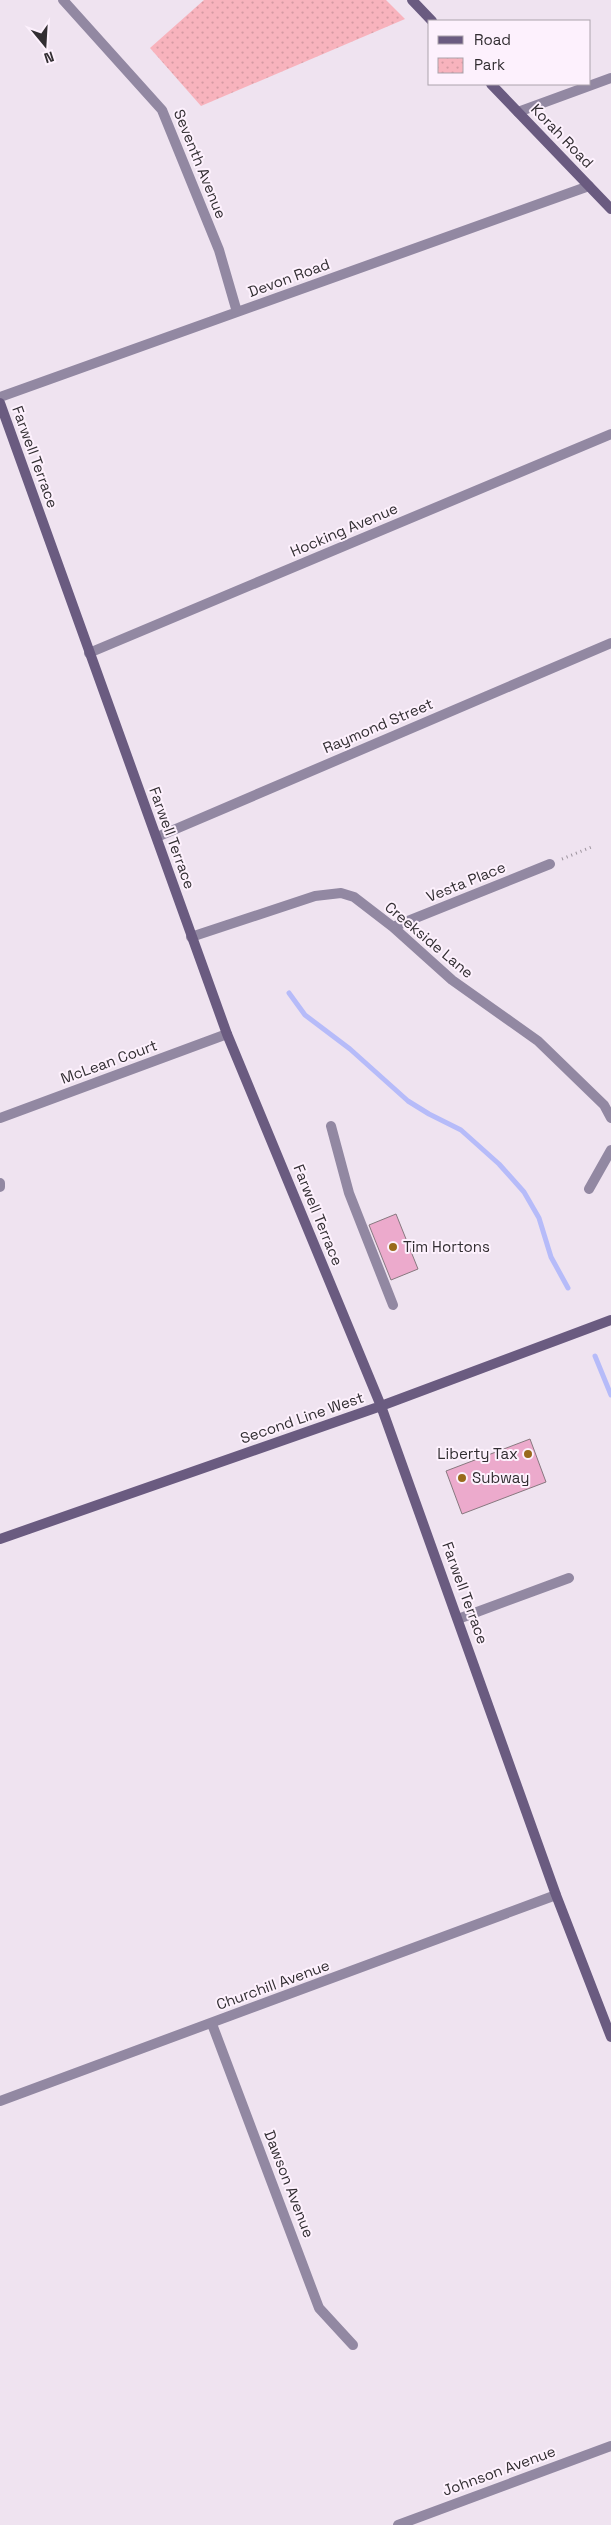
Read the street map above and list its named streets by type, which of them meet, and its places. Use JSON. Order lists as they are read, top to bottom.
{
  "streets": {
    "street": [
      "Korah Road",
      "Seventh Avenue",
      "Devon Road",
      "Farwell Terrace",
      "Hocking Avenue",
      "Raymond Street",
      "Vesta Place",
      "Creekside Lane",
      "McLean Court",
      "Second Line West",
      "Churchill Avenue",
      "Dawson Avenue",
      "Johnson Avenue"
    ]
  },
  "crossings": [
    ["Korah Road", "Devon Road"],
    ["Seventh Avenue", "Devon Road"],
    ["Farwell Terrace", "Hocking Avenue"],
    ["Farwell Terrace", "Raymond Street"],
    ["Farwell Terrace", "Creekside Lane"],
    ["Farwell Terrace", "McLean Court"],
    ["Farwell Terrace", "Second Line West"],
    ["Farwell Terrace", "Churchill Avenue"],
    ["Vesta Place", "Creekside Lane"],
    ["Churchill Avenue", "Dawson Avenue"]
  ],
  "places": ["Tim Hortons", "Liberty Tax", "Subway"],
  "legend": ["Road", "Park"],
  "north": "bottom"
}
